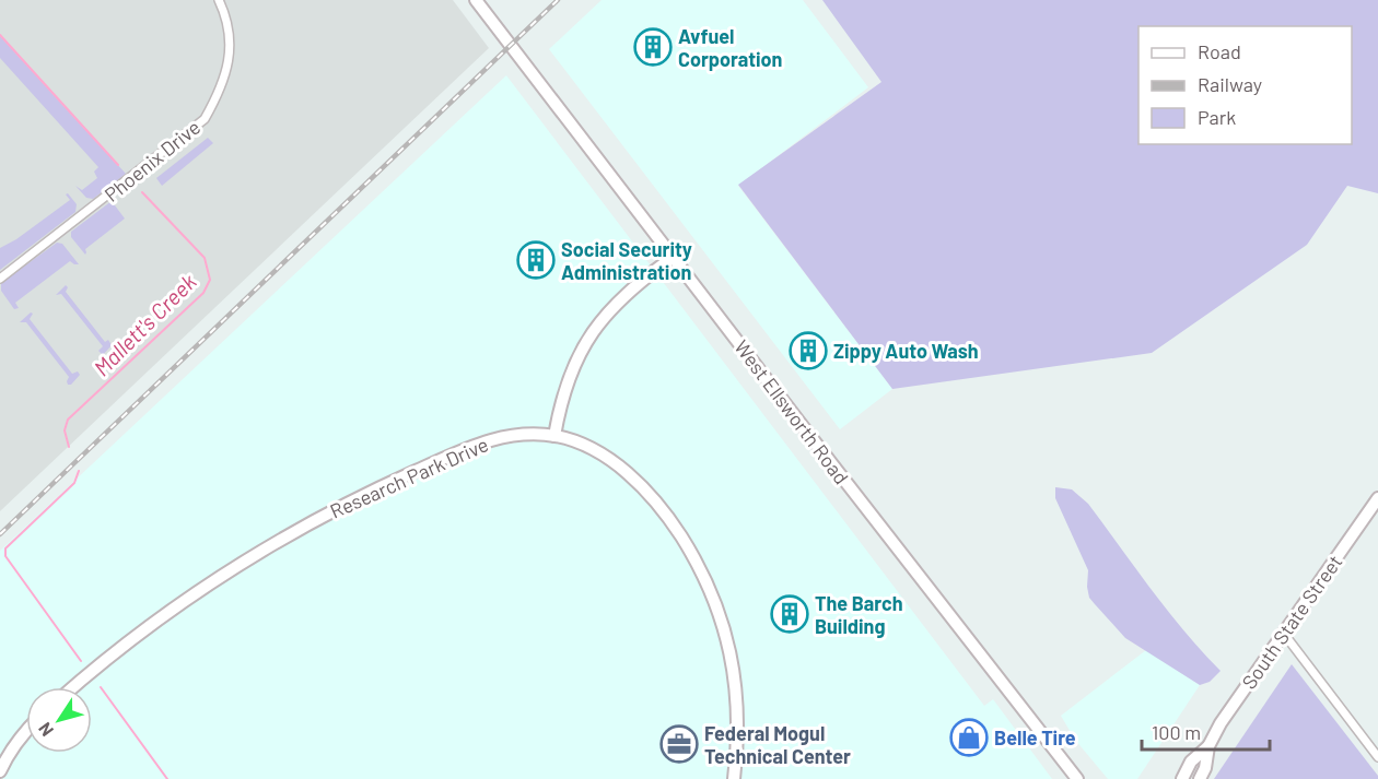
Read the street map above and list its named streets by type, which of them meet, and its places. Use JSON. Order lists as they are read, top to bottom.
{
  "streets": {
    "main road": ["West Ellsworth Road", "Research Park Drive", "South State Street"],
    "street": ["Phoenix Drive"]
  },
  "water": ["Mallett's Creek"],
  "places": {
    "building": [
      "Avfuel Corporation",
      "Social Security Administration",
      "Zippy Auto Wash",
      "The Barch Building"
    ],
    "shop": ["Belle Tire"],
    "office": ["Federal Mogul Technical Center"]
  },
  "legend": ["Road", "Railway", "Park"],
  "scale_bar": "100 m",
  "north": "bottom left"
}
